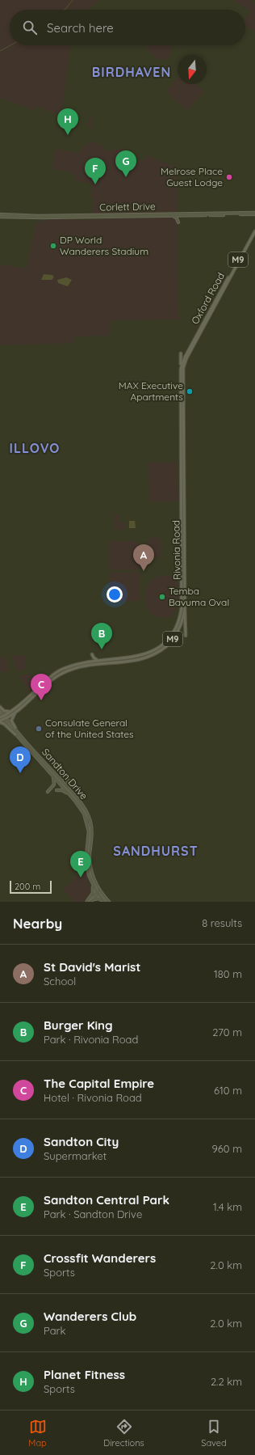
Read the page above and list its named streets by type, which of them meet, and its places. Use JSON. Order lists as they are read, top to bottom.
{
  "streets": {
    "main road": [
      "Corlett Drive",
      "M9",
      "Oxford Road",
      "Rivonia Road",
      "Sandton Drive"
    ]
  },
  "crossings": [
    ["Oxford Road", "Rivonia Road"],
    ["Rivonia Road", "Sandton Drive"]
  ],
  "districts": ["BIRDHAVEN", "ILLOVO", "SANDHURST"],
  "places": [
    "Melrose Place Guest Lodge",
    "DP World Wanderers Stadium",
    "MAX Executive Apartments",
    "Temba Bavuma Oval",
    "Consulate General of the United States"
  ],
  "scale_bar": "200 m",
  "north": "bottom",
  "page": {
    "search": "Search here",
    "pins": [
      "H",
      "G",
      "F",
      "A",
      "B",
      "C",
      "D",
      "E"
    ],
    "scale": "200 m",
    "heading": ["Nearby", "8 results"],
    "list": [
      {
        "mark": "A",
        "name": "St David's Marist",
        "note": "School",
        "value": "180 m"
      },
      {
        "mark": "B",
        "name": "Burger King",
        "note": "Park · Rivonia Road",
        "value": "270 m"
      },
      {
        "mark": "C",
        "name": "The Capital Empire",
        "note": "Hotel · Rivonia Road",
        "value": "610 m"
      },
      {
        "mark": "D",
        "name": "Sandton City",
        "note": "Supermarket",
        "value": "960 m"
      },
      {
        "mark": "E",
        "name": "Sandton Central Park",
        "note": "Park · Sandton Drive",
        "value": "1.4 km"
      },
      {
        "mark": "F",
        "name": "Crossfit Wanderers",
        "note": "Sports",
        "value": "2.0 km"
      },
      {
        "mark": "G",
        "name": "Wanderers Club",
        "note": "Park",
        "value": "2.0 km"
      },
      {
        "mark": "H",
        "name": "Planet Fitness",
        "note": "Sports",
        "value": "2.2 km"
      }
    ],
    "nav": ["Map", "Directions", "Saved"]
  }
}
